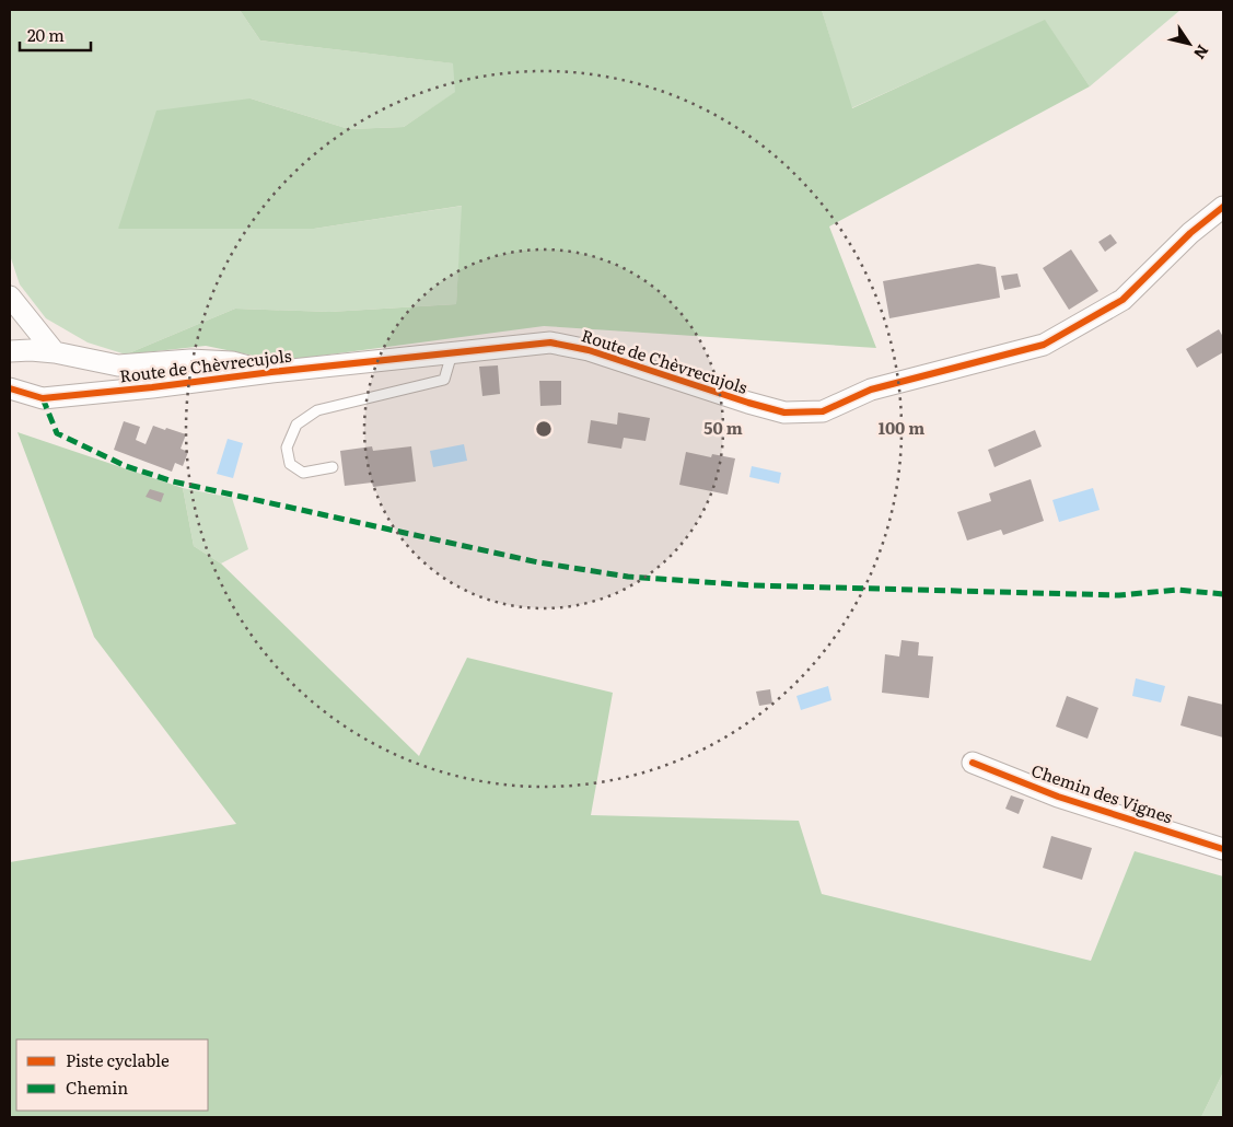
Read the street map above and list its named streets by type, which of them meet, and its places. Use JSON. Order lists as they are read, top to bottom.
{
  "streets": {
    "street": ["Route de Chèvrecujols", "Chemin des Vignes"]
  },
  "legend": ["Piste cyclable", "Chemin"],
  "scale_bar": "20 m",
  "north": "bottom right",
  "rings": ["50 m", "100 m"]
}
